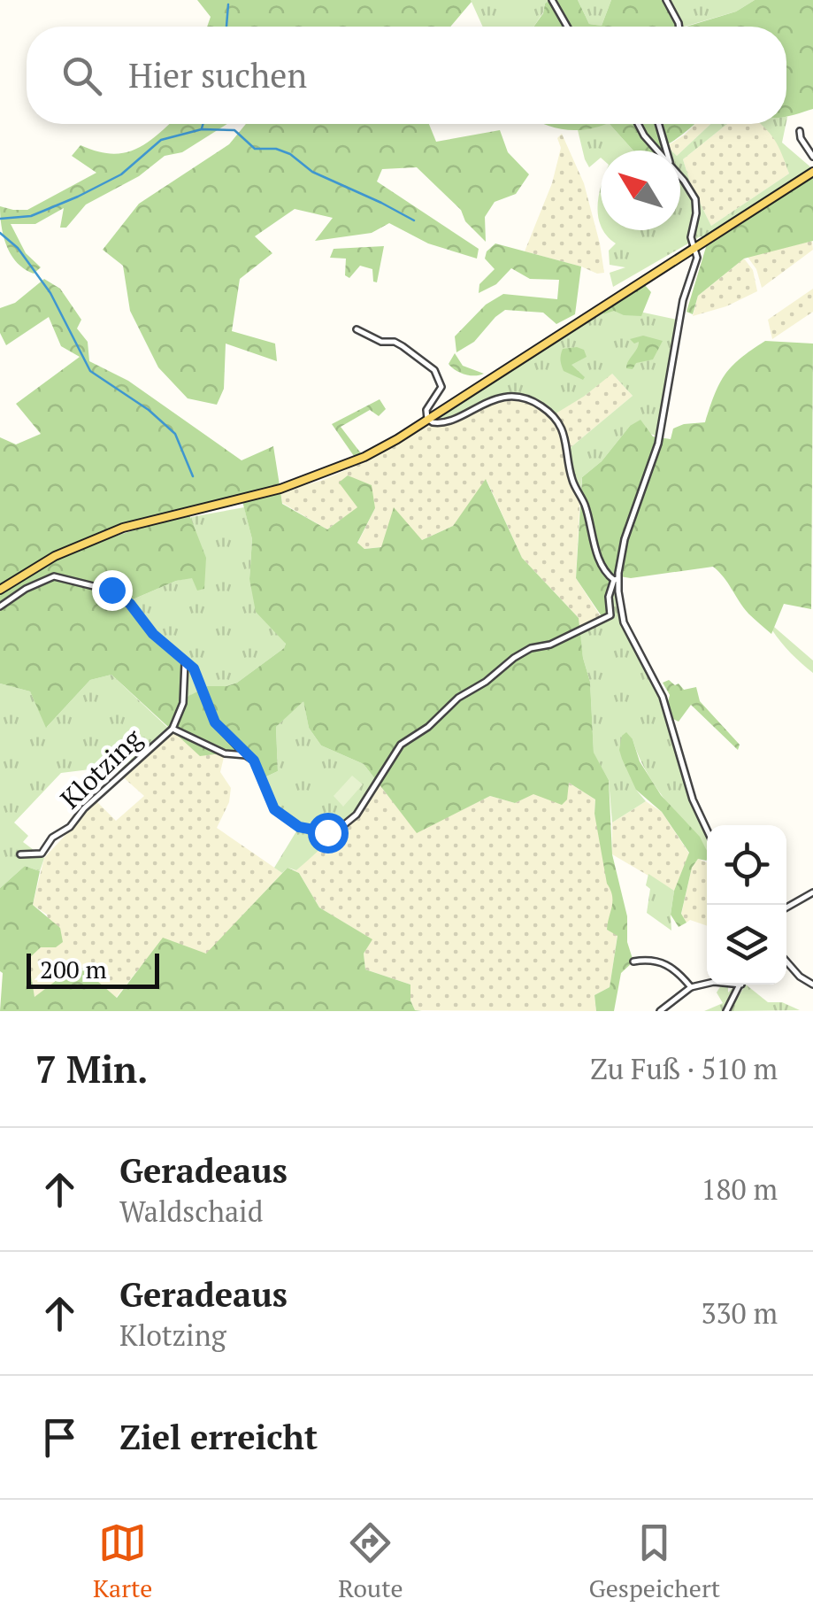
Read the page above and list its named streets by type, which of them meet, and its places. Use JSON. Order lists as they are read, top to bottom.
{
  "streets": {
    "street": ["Klotzing"]
  },
  "scale_bar": "200 m",
  "north": "top left",
  "page": {
    "search": "Hier suchen",
    "scale": "200 m",
    "heading": ["7 Min.", "Zu Fuß · 510 m"],
    "list": [
      ["Geradeaus", "Waldschaid", "180 m"],
      ["Geradeaus", "Klotzing", "330 m"],
      "Ziel erreicht"
    ],
    "nav": ["Karte", "Route", "Gespeichert"]
  }
}
